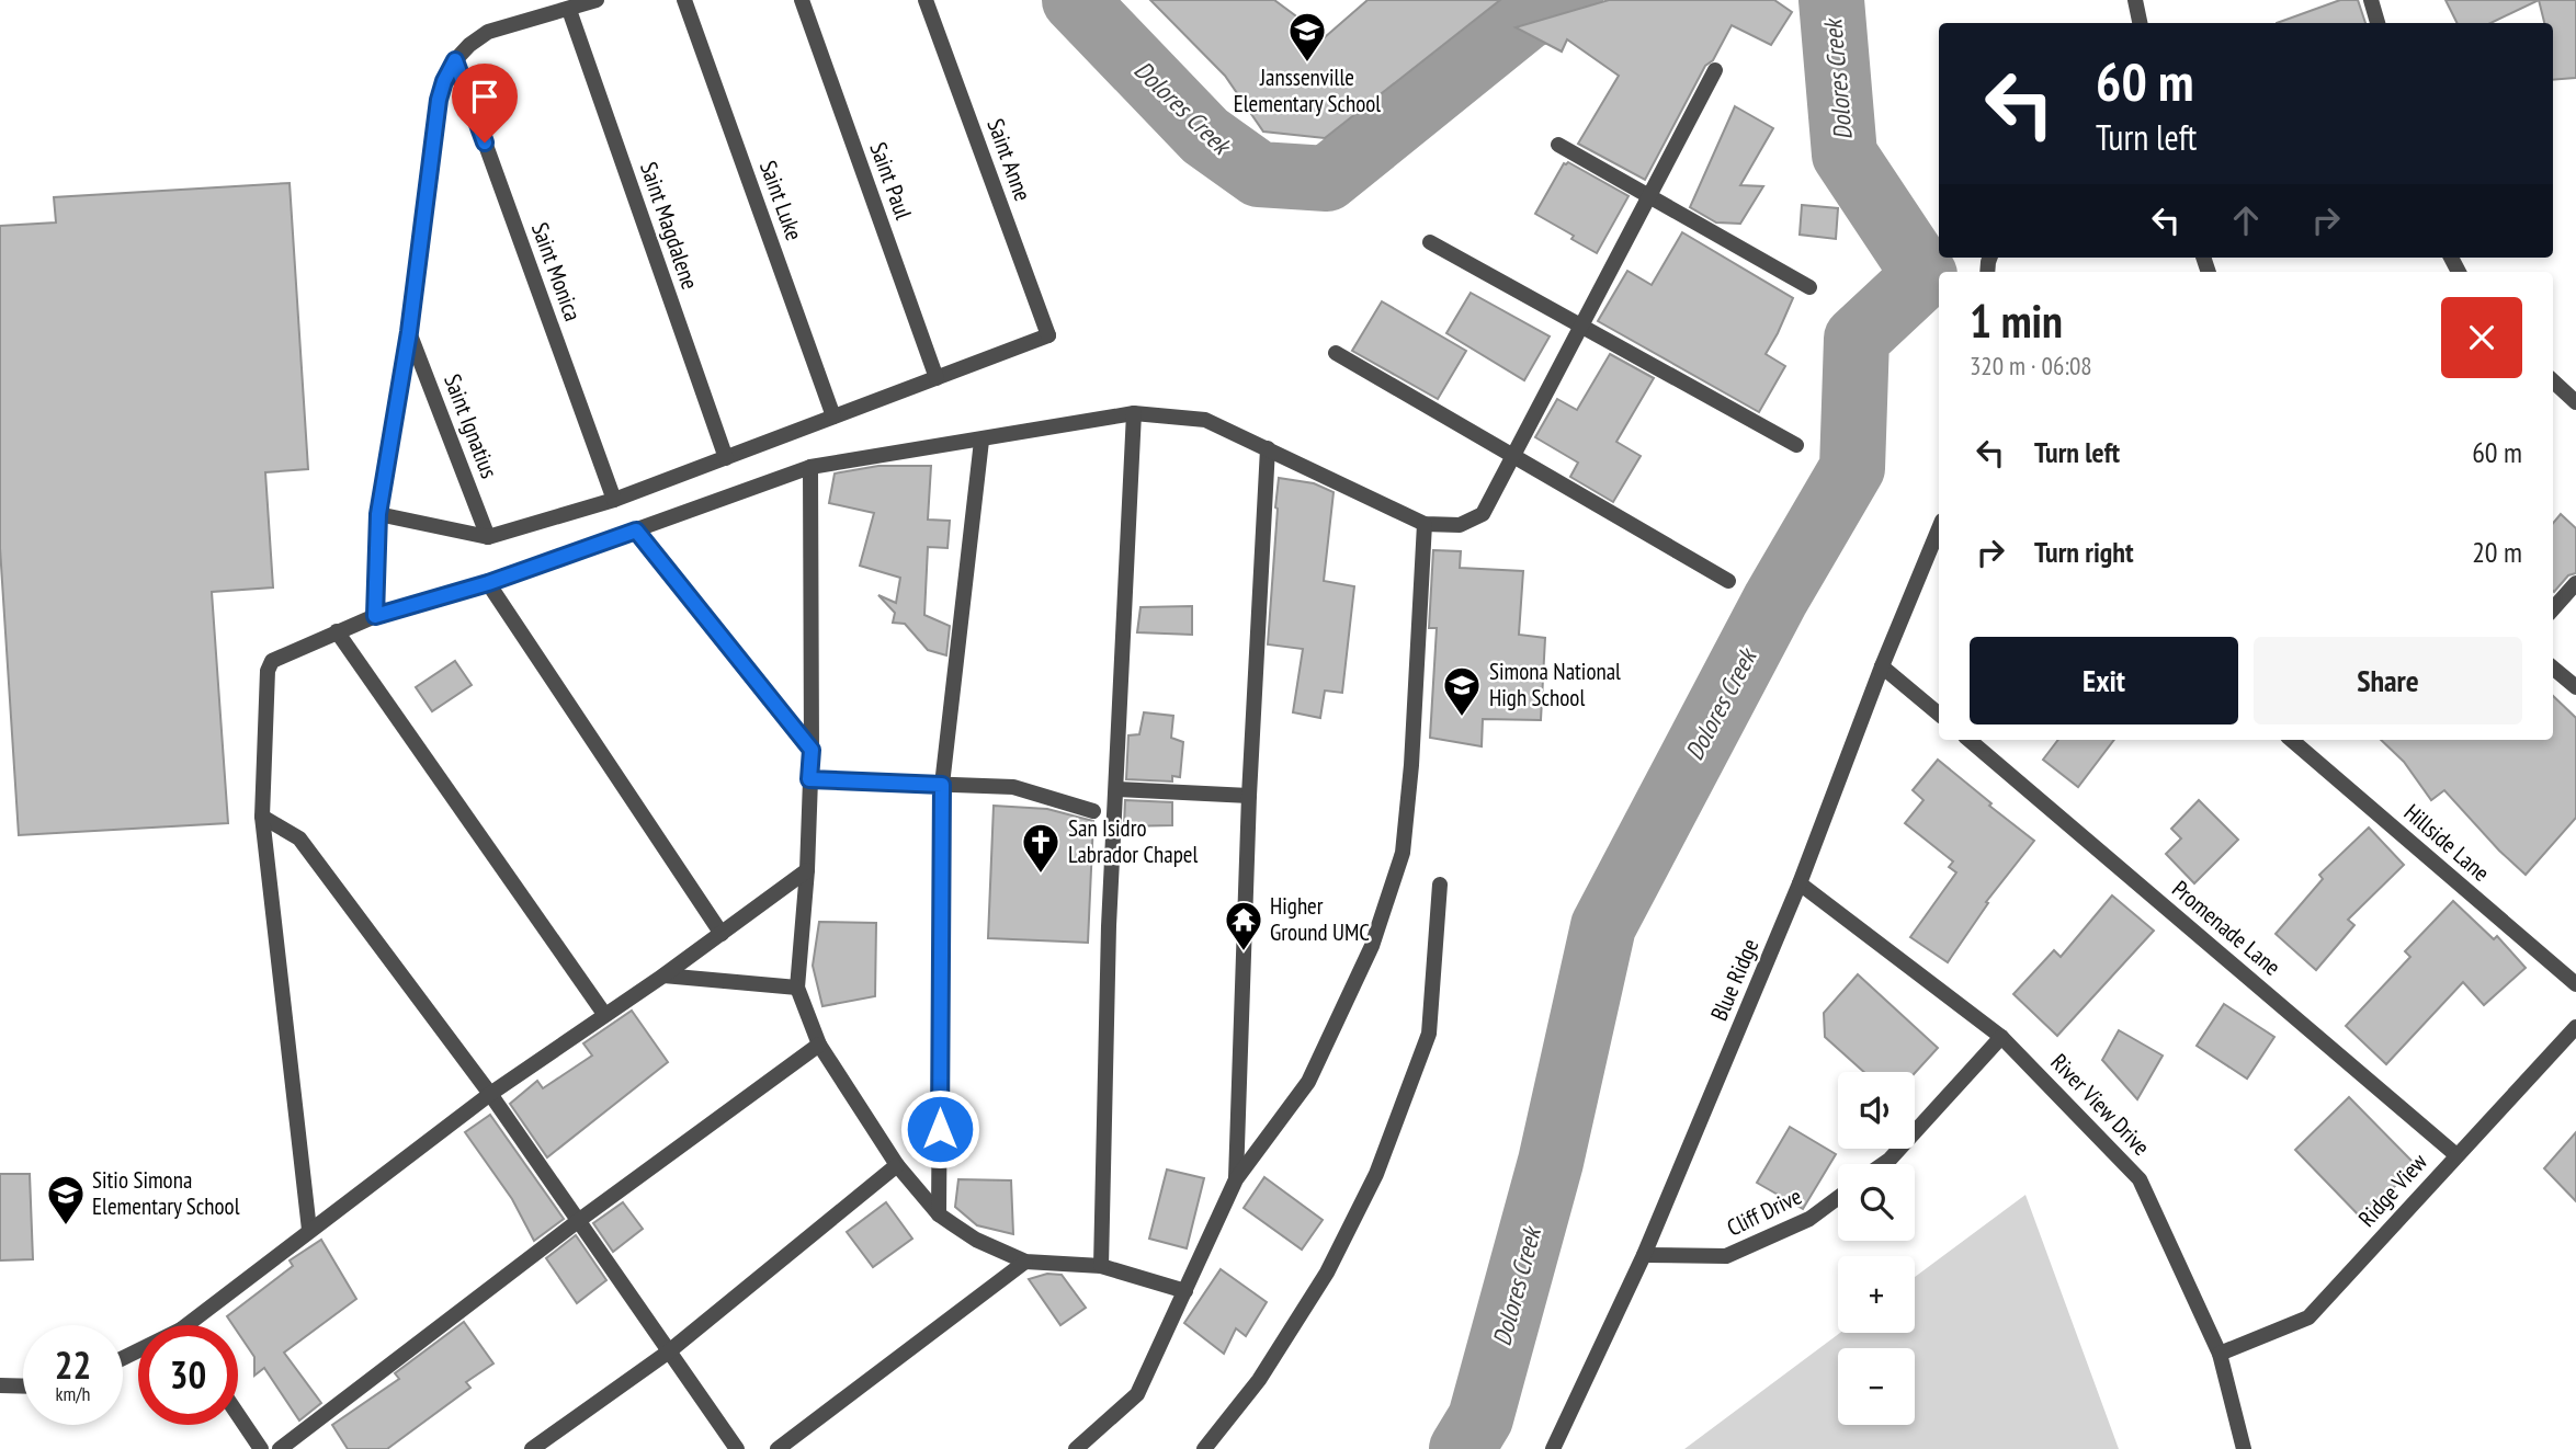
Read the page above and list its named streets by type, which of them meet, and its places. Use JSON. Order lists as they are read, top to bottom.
{
  "streets": {
    "street": [
      "Saint Anne",
      "Saint Paul",
      "Saint Luke",
      "Saint Magdalene",
      "Saint Monica",
      "Saint Ignatius",
      "Hillside Lane",
      "Promenade Lane",
      "Blue Ridge",
      "River View Drive",
      "Ridge View",
      "Cliff Drive"
    ]
  },
  "crossings": [
    ["Saint Anne", "Saint Paul"],
    ["Promenade Lane", "Ridge View"],
    ["Blue Ridge", "River View Drive"],
    ["Blue Ridge", "Cliff Drive"],
    ["River View Drive", "Ridge View"]
  ],
  "water": ["Dolores Creek"],
  "places": {
    "school or university": ["Janssenville Elementary School", "Simona National High School", "Sitio Simona Elementary School"],
    "church": ["San Isidro Labrador Chapel"],
    "temple": ["Higher Ground UMC"]
  },
  "page": {
    "turn": ["60 m", "Turn left"],
    "heading": ["1 min", "320 m · 06:08"],
    "list": [
      {
        "name": "Turn left",
        "value": "60 m"
      },
      {
        "name": "Turn right",
        "value": "20 m"
      }
    ],
    "buttons": ["Exit", "Share"],
    "map_buttons": ["+", "−"],
    "speed": "22 km/h",
    "limit": "30"
  }
}
